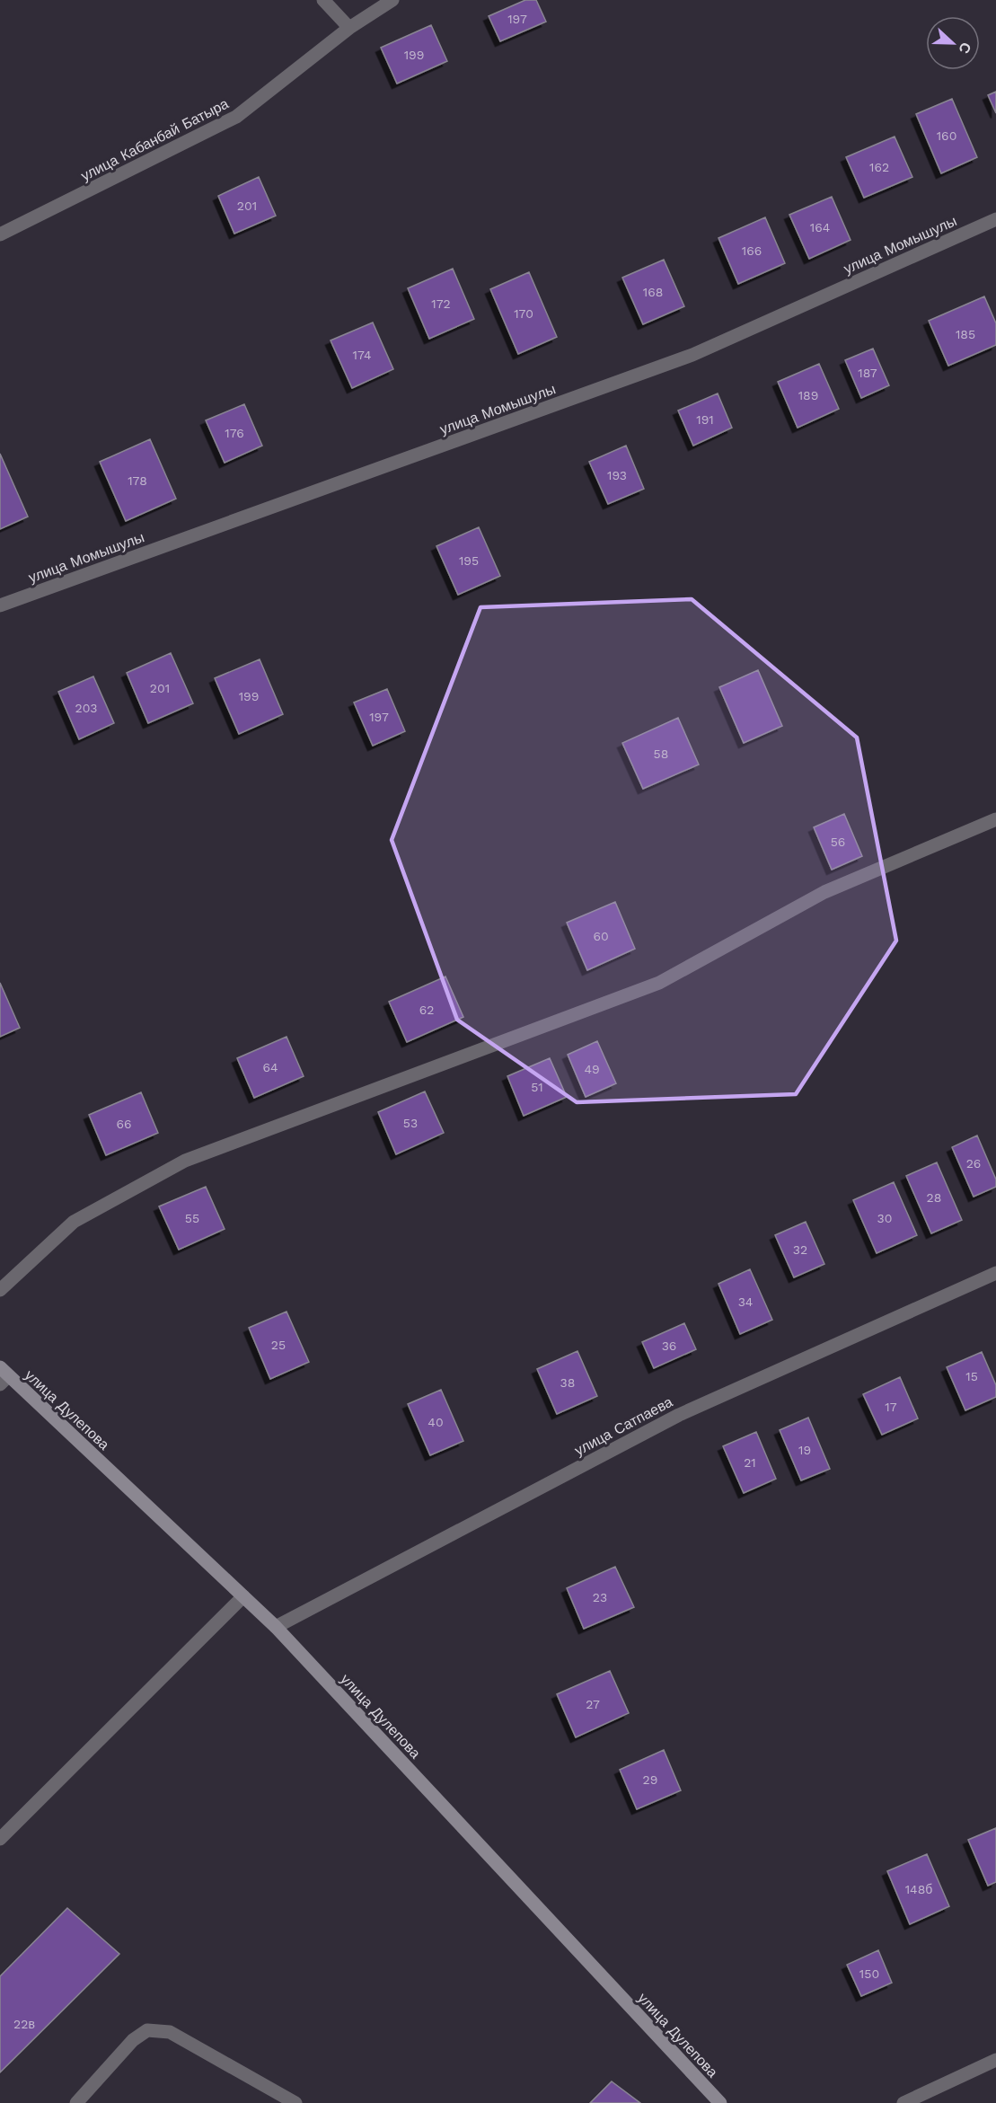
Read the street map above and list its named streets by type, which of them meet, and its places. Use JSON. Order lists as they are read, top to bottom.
{
  "streets": {
    "street": [
      "улица Кабанбай Батыра",
      "улица Момышулы",
      "улица Дулепова",
      "улица Сатпаева"
    ]
  },
  "crossings": [
    ["улица Дулепова", "улица Сатпаева"]
  ],
  "house_numbers": [
    "197",
    "199",
    "160",
    "162",
    "201",
    "164",
    "166",
    "168",
    "172",
    "170",
    "185",
    "174",
    "187",
    "189",
    "191",
    "176",
    "193",
    "178",
    "195",
    "201",
    "199",
    "203",
    "197",
    "58",
    "56",
    "60",
    "62",
    "64",
    "49",
    "51",
    "53",
    "66",
    "26",
    "28",
    "55",
    "30",
    "32",
    "34",
    "25",
    "36",
    "15",
    "38",
    "17",
    "40",
    "19",
    "21",
    "23",
    "27",
    "29",
    "148б",
    "150",
    "22в"
  ],
  "north": "right"
}
